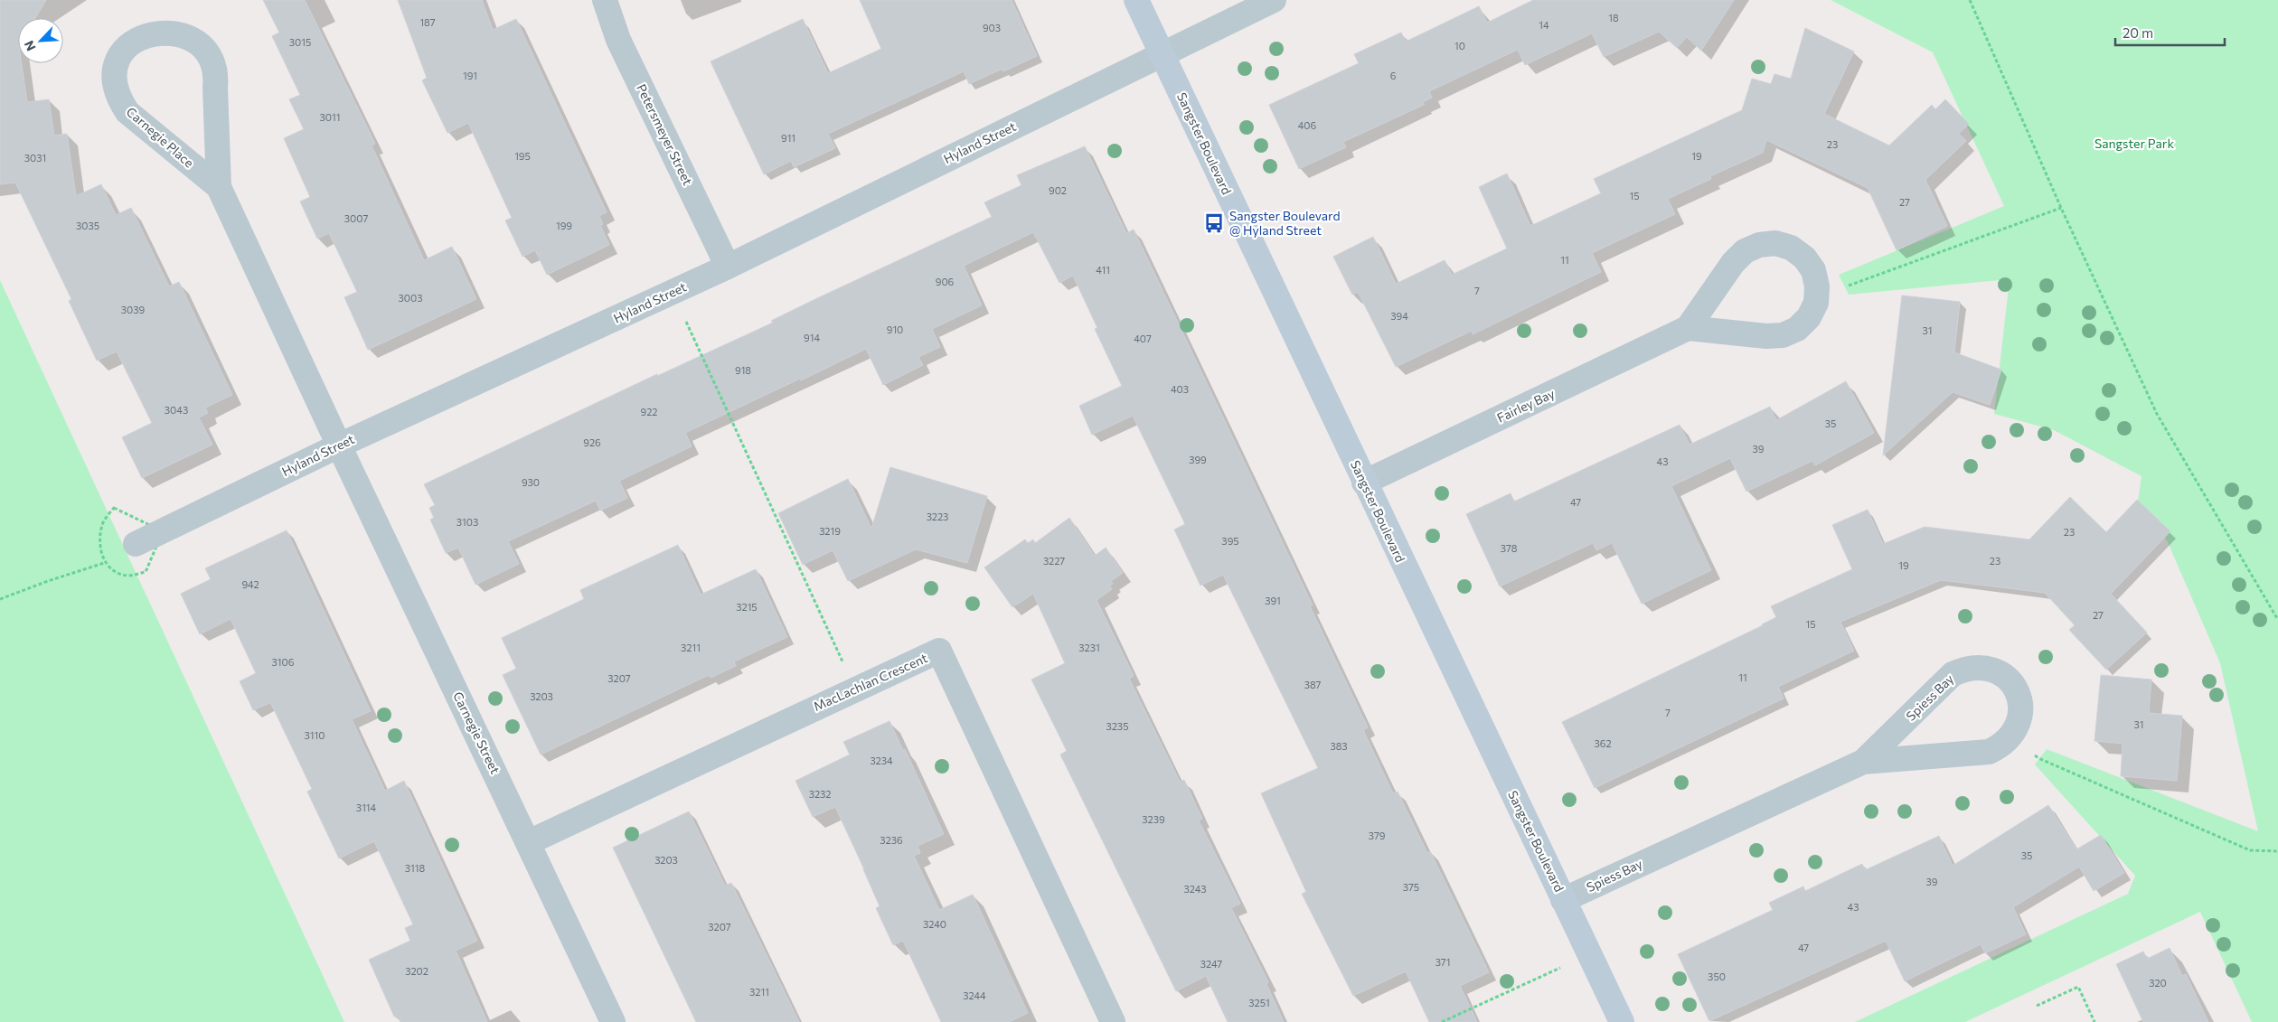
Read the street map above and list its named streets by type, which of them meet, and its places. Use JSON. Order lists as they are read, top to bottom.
{
  "streets": {
    "street": [
      "Petersmeyer Street",
      "Carnegie Place",
      "Hyland Street",
      "Sangster Boulevard",
      "Fairley Bay",
      "MacLachlan Crescent",
      "Spiess Bay",
      "Carnegie Street"
    ]
  },
  "crossings": [
    ["Petersmeyer Street", "Hyland Street"],
    ["Carnegie Place", "Hyland Street"],
    ["Carnegie Place", "Carnegie Street"],
    ["Hyland Street", "Sangster Boulevard"],
    ["Hyland Street", "Carnegie Street"],
    ["Sangster Boulevard", "Fairley Bay"],
    ["Sangster Boulevard", "Spiess Bay"],
    ["MacLachlan Crescent", "Carnegie Street"]
  ],
  "parks": ["Sangster Park"],
  "places": {
    "bus stop": ["Sangster Boulevard @ Hyland Street"]
  },
  "house_numbers": [
    "18",
    "187",
    "14",
    "903",
    "3015",
    "10",
    "191",
    "6",
    "3011",
    "406",
    "911",
    "23",
    "195",
    "19",
    "3031",
    "902",
    "15",
    "27",
    "3007",
    "3035",
    "199",
    "11",
    "411",
    "906",
    "7",
    "3003",
    "3039",
    "394",
    "910",
    "31",
    "914",
    "407",
    "918",
    "403",
    "3043",
    "922",
    "35",
    "926",
    "39",
    "399",
    "43",
    "930",
    "47",
    "3223",
    "3103",
    "3219",
    "23",
    "395",
    "378",
    "3227",
    "23",
    "19",
    "942",
    "391",
    "3215",
    "27",
    "15",
    "3211",
    "3231",
    "3106",
    "11",
    "3207",
    "387",
    "3203",
    "7",
    "31",
    "3235",
    "3110",
    "362",
    "383",
    "3234",
    "3232",
    "3114",
    "3239",
    "379",
    "3236",
    "35",
    "3203",
    "3118",
    "39",
    "375",
    "3243",
    "43",
    "3240",
    "3207",
    "47",
    "371",
    "3247",
    "3202",
    "350",
    "320",
    "3211",
    "3244",
    "3251"
  ],
  "scale_bar": "20 m",
  "north": "bottom left"
}
